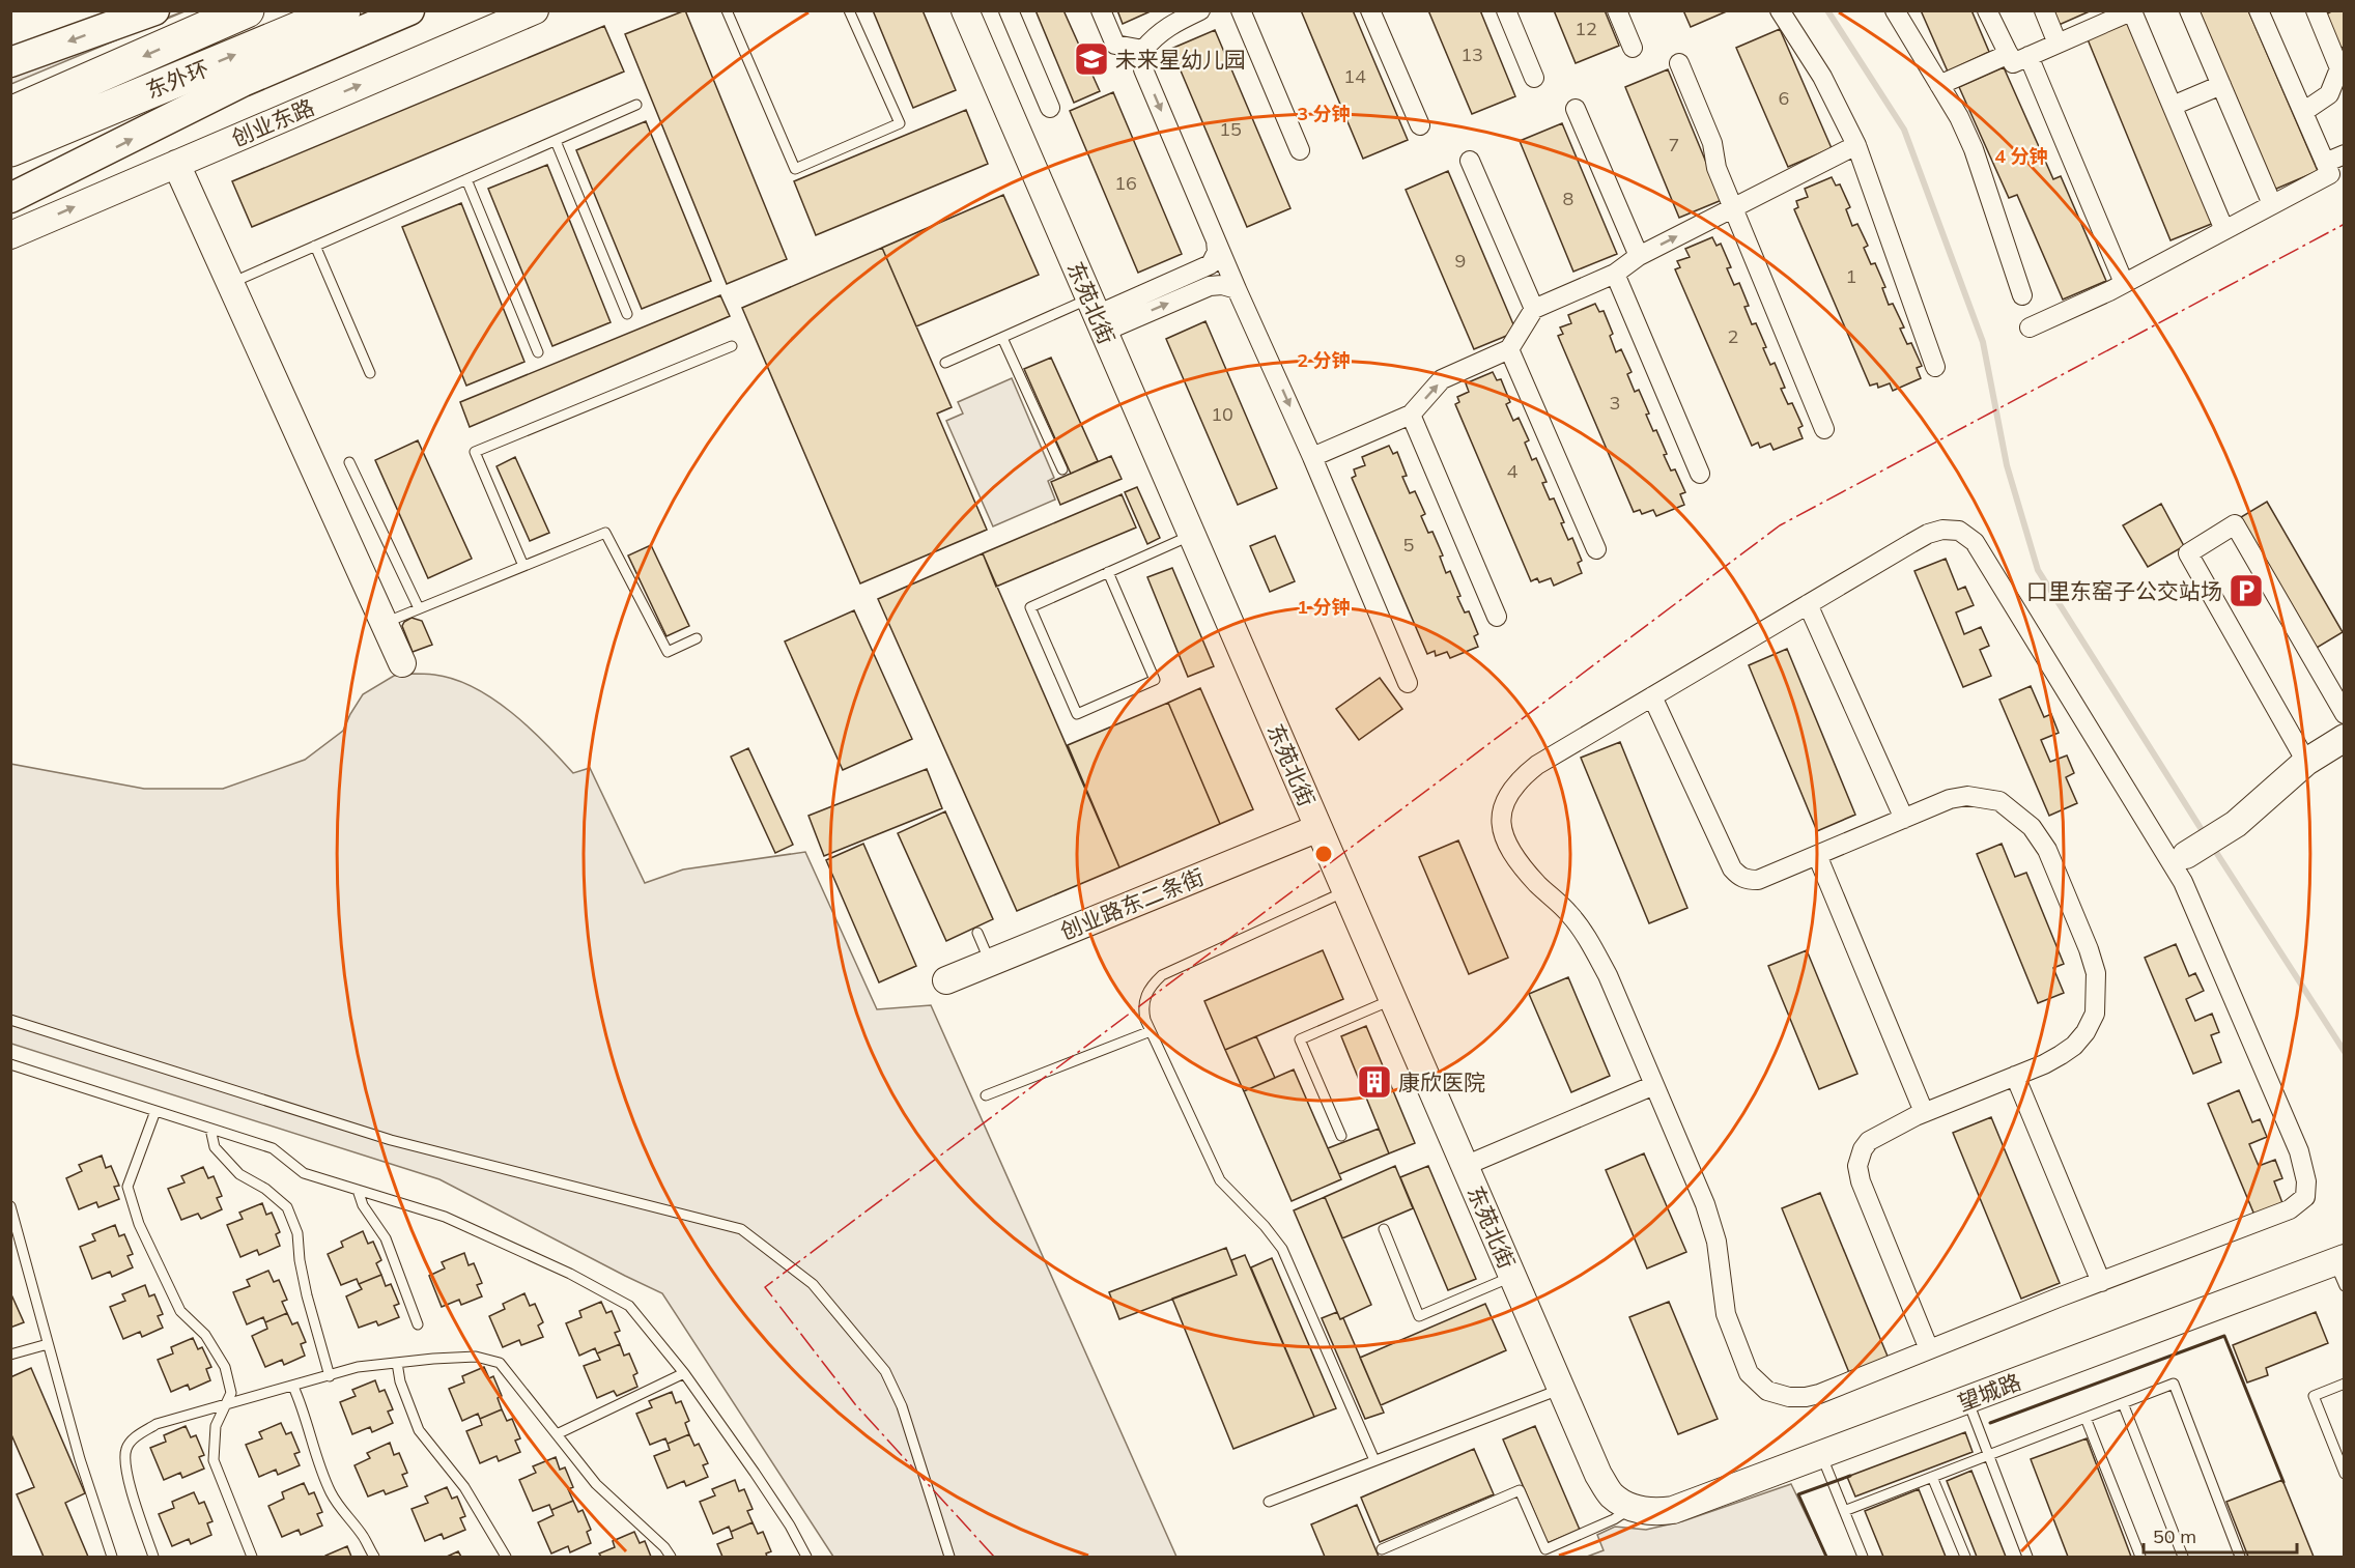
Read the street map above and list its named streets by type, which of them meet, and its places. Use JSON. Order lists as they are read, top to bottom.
{
  "streets": {
    "highway": ["东外环"],
    "main road": [
      "创业东路",
      "东苑北街",
      "创业路东二条街",
      "望城路"
    ]
  },
  "crossings": [
    ["东苑北街", "创业路东二条街"],
    ["东苑北街", "望城路"]
  ],
  "places": {
    "school or university": ["未来星幼儿园"],
    "parking": ["口里东窑子公交站场"],
    "building": ["康欣医院"]
  },
  "house_numbers": [
    "12",
    "13",
    "14",
    "6",
    "15",
    "7",
    "16",
    "8",
    "9",
    "1",
    "2",
    "3",
    "10",
    "4",
    "5"
  ],
  "scale_bar": "50 m",
  "rings": [
    "3 分钟",
    "4 分钟",
    "2 分钟",
    "1 分钟"
  ]
}
